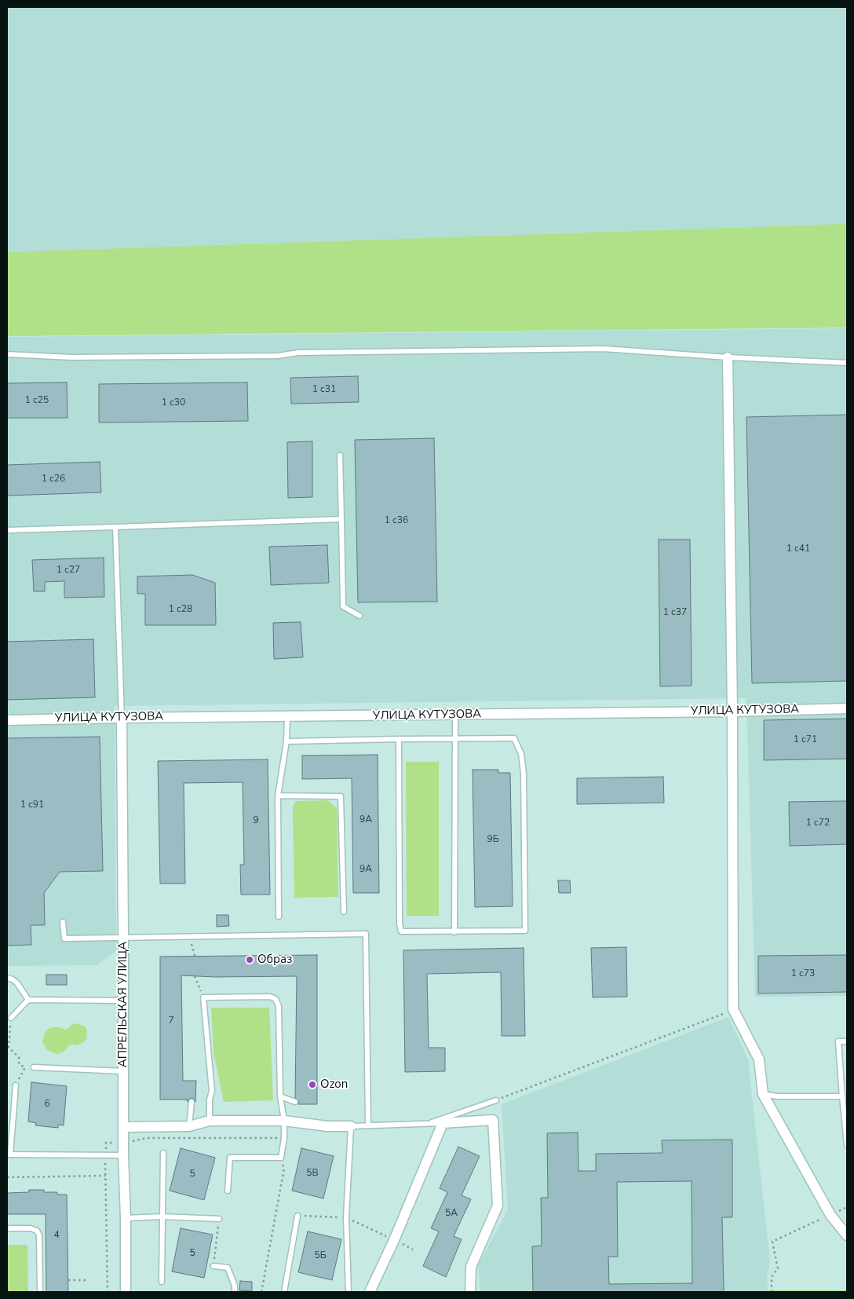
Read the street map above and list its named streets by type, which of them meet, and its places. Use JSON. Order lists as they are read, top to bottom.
{
  "streets": {
    "street": ["УЛИЦА КУТУЗОВА", "АПРЕЛЬСКАЯ УЛИЦА"]
  },
  "crossings": [
    ["УЛИЦА КУТУЗОВА", "АПРЕЛЬСКАЯ УЛИЦА"]
  ],
  "places": ["Образ", "Ozon"],
  "house_numbers": [
    "1 с31",
    "1 с25",
    "1 с30",
    "1 с26",
    "1 с36",
    "1 с41",
    "1 с27",
    "1 с28",
    "1 с37",
    "1 с71",
    "1 с91",
    "9А",
    "9",
    "1 с72",
    "9Б",
    "9А",
    "1 с73",
    "7",
    "6",
    "5В",
    "5",
    "5А",
    "4",
    "5",
    "5Б"
  ]
}
